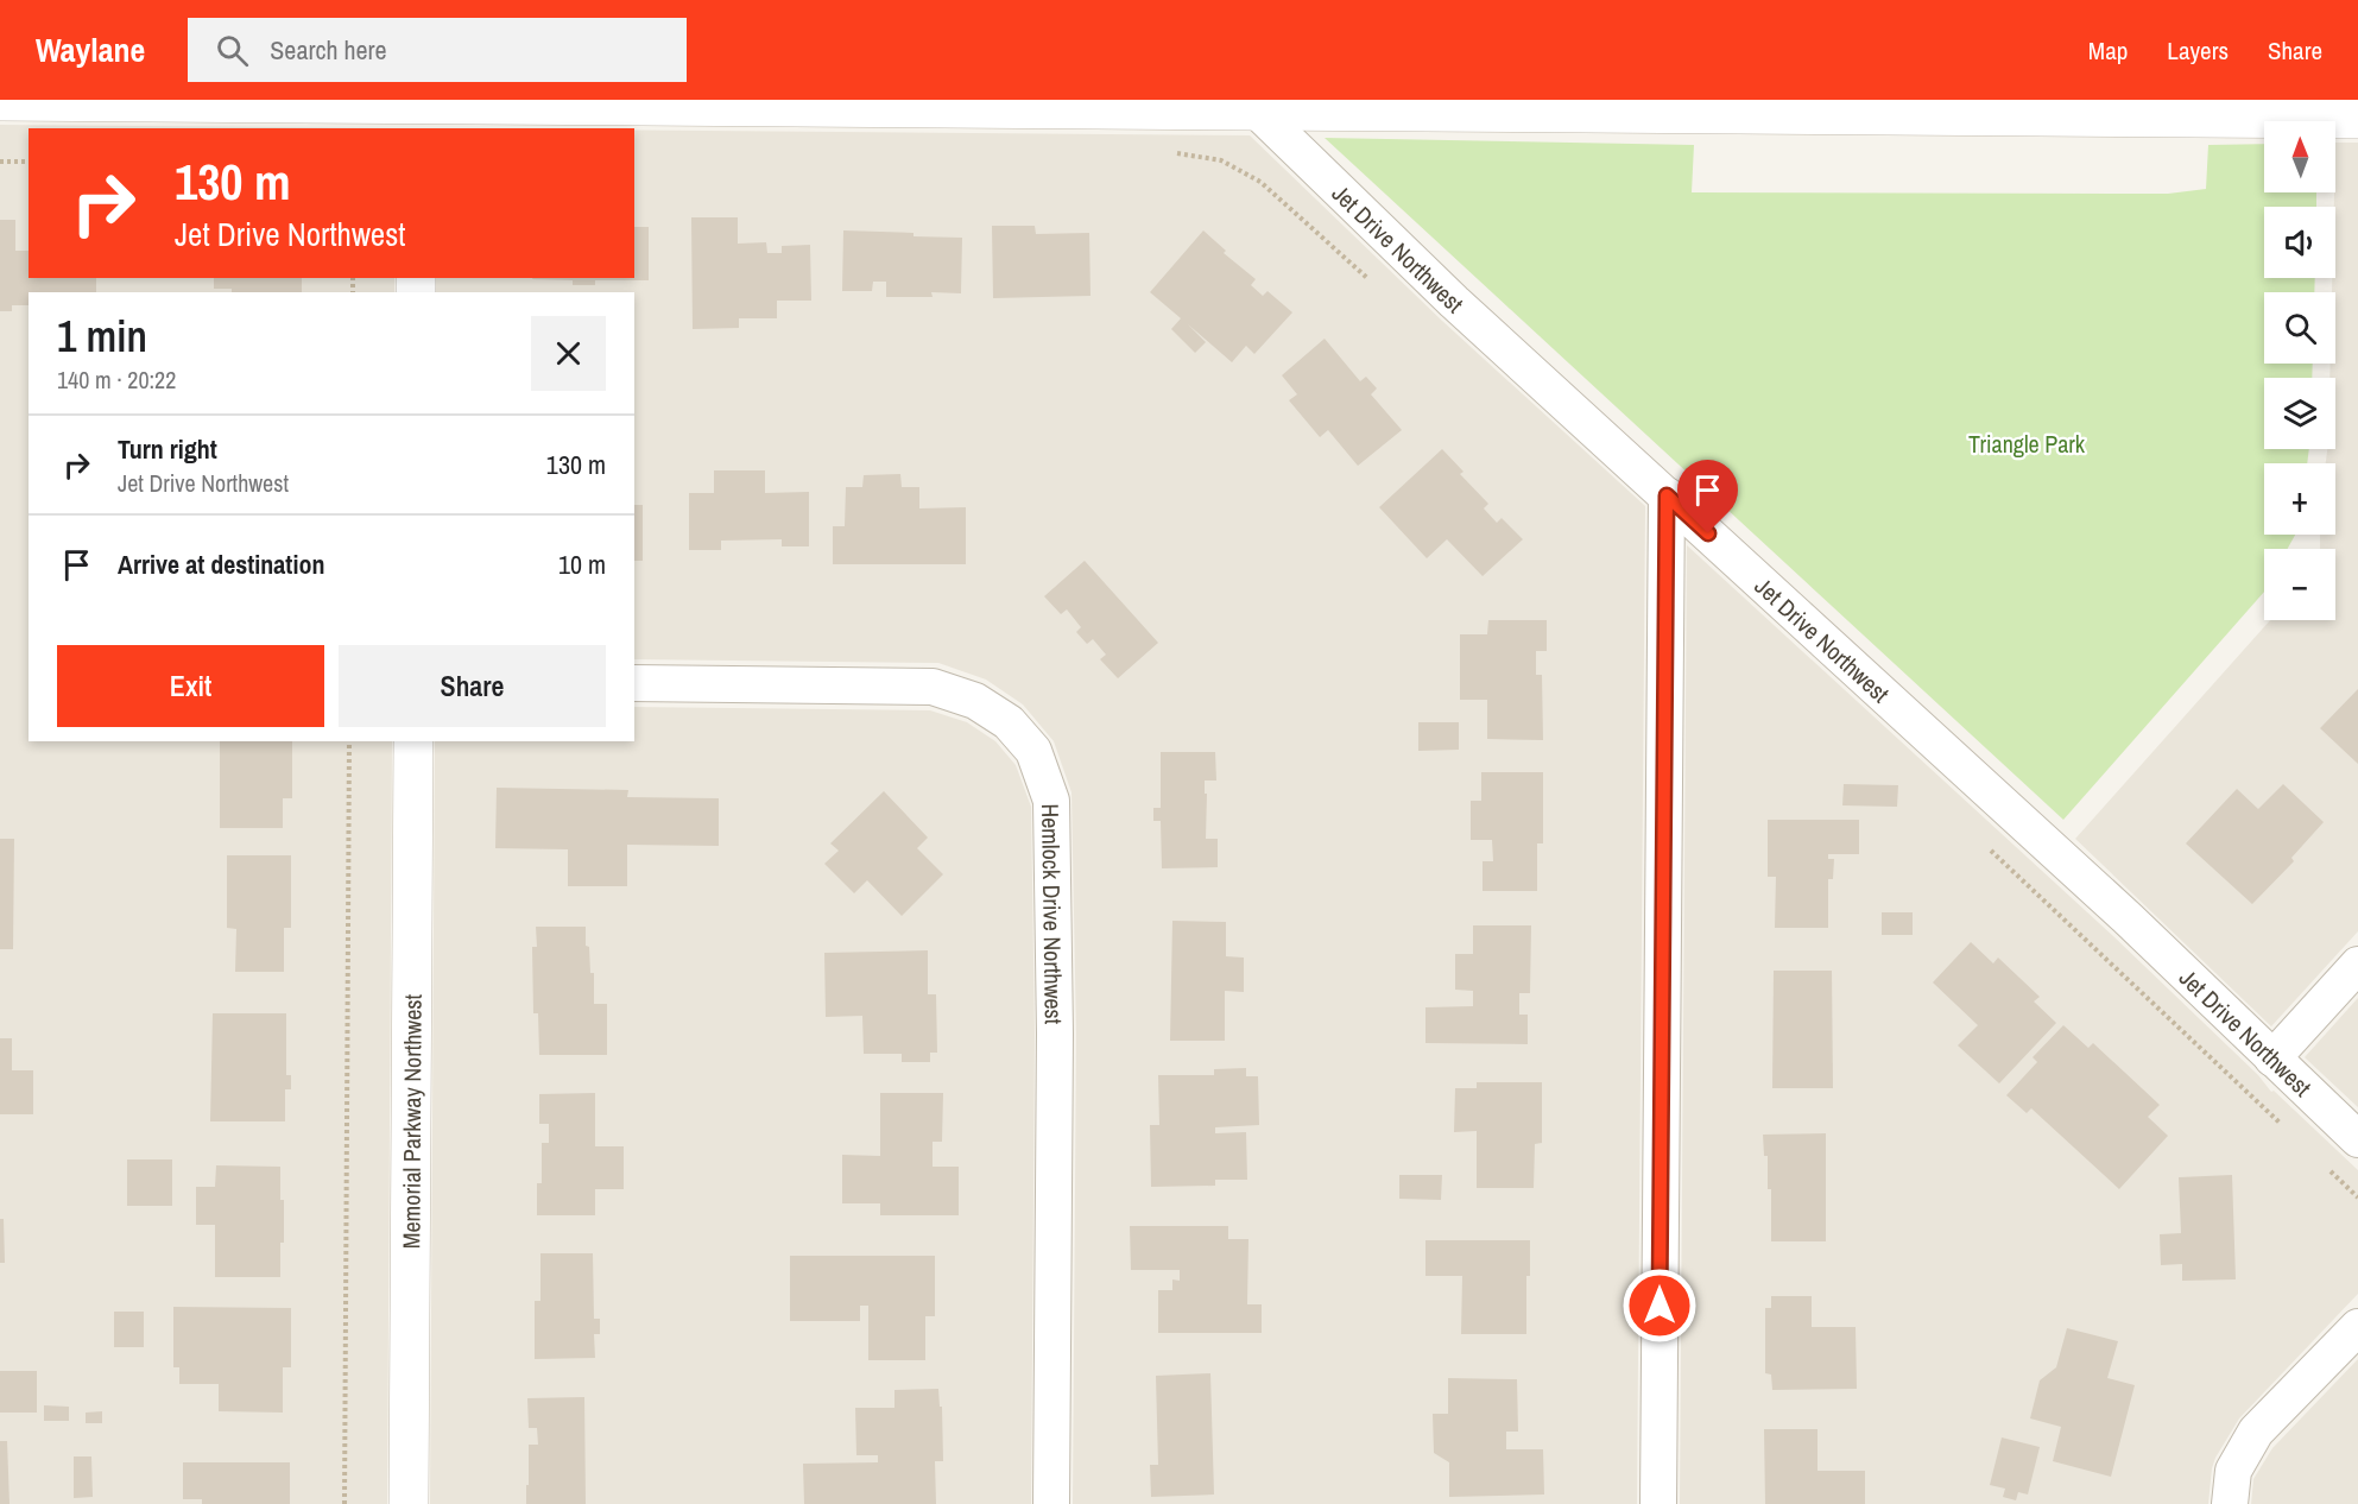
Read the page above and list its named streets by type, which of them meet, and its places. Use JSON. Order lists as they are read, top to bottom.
{
  "streets": {
    "street": ["Jet Drive Northwest", "Hemlock Drive Northwest", "Memorial Parkway Northwest"]
  },
  "parks": ["Triangle Park"],
  "north": "top",
  "page": {
    "header": "Waylane",
    "search": "Search here",
    "nav": ["Map", "Layers", "Share"],
    "map_buttons": ["+", "−"],
    "turn": ["130 m", "Jet Drive Northwest"],
    "heading": ["1 min", "140 m · 20:22"],
    "list": [
      {
        "name": "Turn right",
        "note": "Jet Drive Northwest",
        "value": "130 m"
      },
      {
        "name": "Arrive at destination",
        "value": "10 m"
      }
    ],
    "buttons": ["Exit", "Share"]
  }
}
